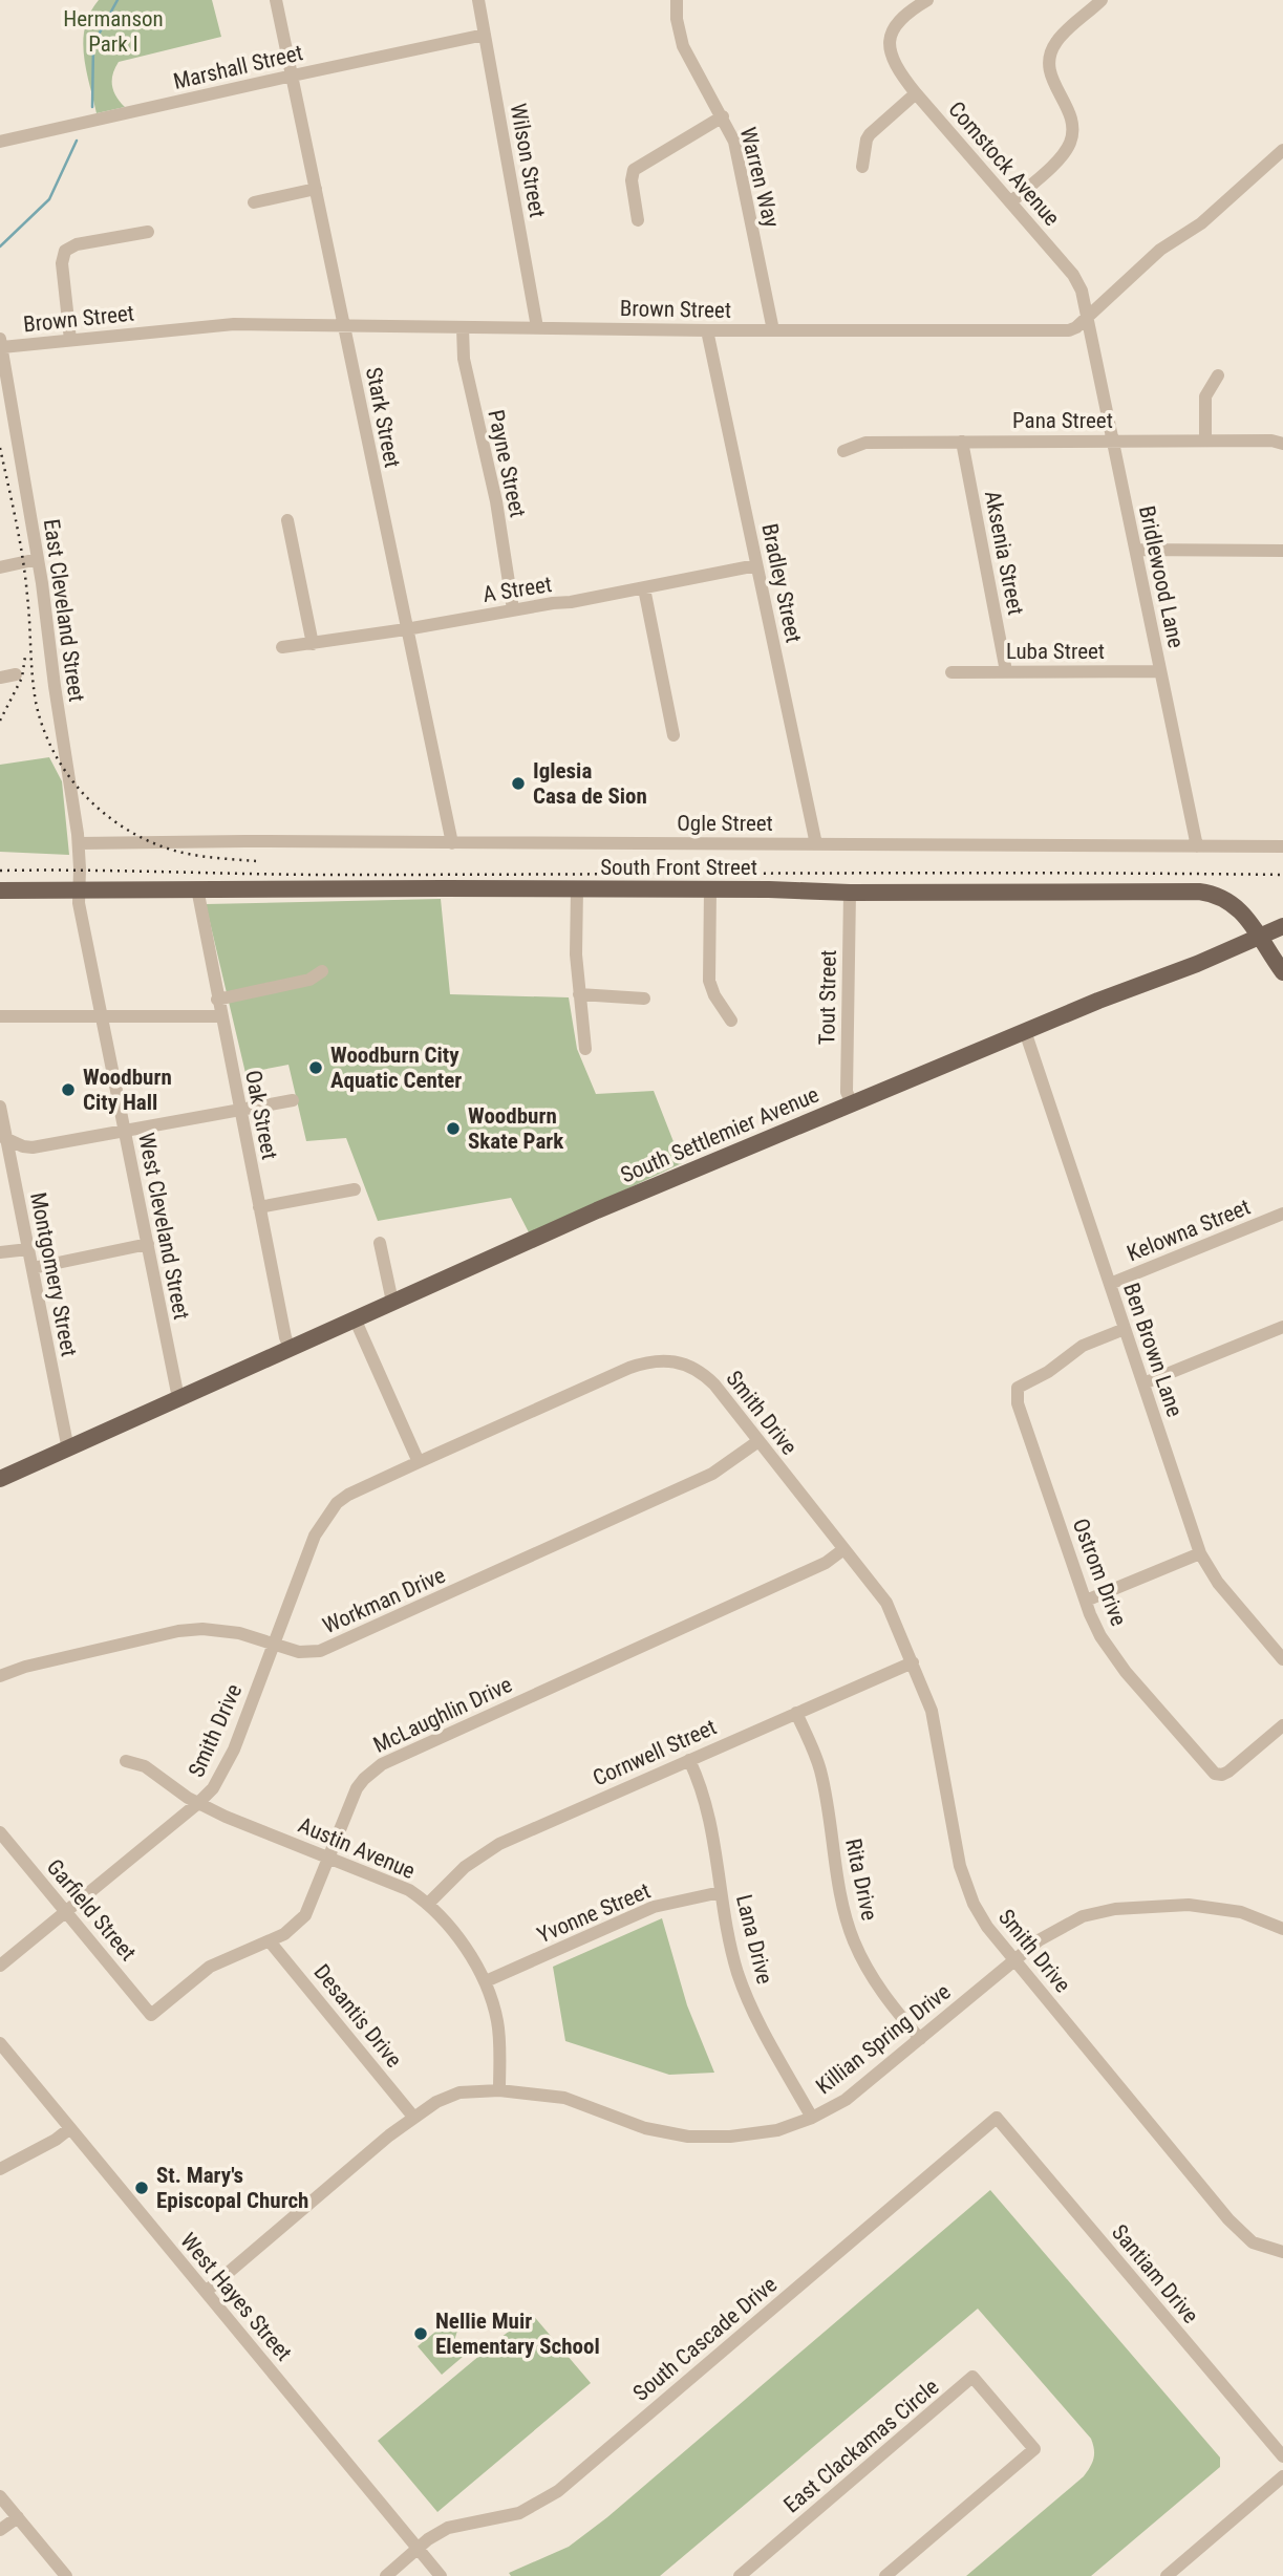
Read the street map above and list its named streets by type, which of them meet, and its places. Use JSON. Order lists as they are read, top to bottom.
{
  "streets": {
    "main road": ["South Front Street", "South Settlemier Avenue"],
    "street": [
      "Marshall Street",
      "Wilson Street",
      "Comstock Avenue",
      "Warren Way",
      "Brown Street",
      "Stark Street",
      "Pana Street",
      "Payne Street",
      "Aksenia Street",
      "Bridlewood Lane",
      "Bradley Street",
      "A Street",
      "East Cleveland Street",
      "Luba Street",
      "Ogle Street",
      "Tout Street",
      "Oak Street",
      "West Cleveland Street",
      "Kelowna Street",
      "Montgomery Street",
      "Ben Brown Lane",
      "Smith Drive",
      "Ostrom Drive",
      "Workman Drive",
      "McLaughlin Drive",
      "Cornwell Street",
      "Austin Avenue",
      "Rita Drive",
      "Garfield Street",
      "Yvonne Street",
      "Lana Drive",
      "Desantis Drive",
      "Killian Spring Drive",
      "Santiam Drive",
      "West Hayes Street",
      "South Cascade Drive",
      "East Clackamas Circle"
    ]
  },
  "crossings": [
    ["Marshall Street", "Wilson Street"],
    ["Marshall Street", "Stark Street"],
    ["Wilson Street", "Brown Street"],
    ["Comstock Avenue", "Brown Street"],
    ["Comstock Avenue", "Bridlewood Lane"],
    ["Warren Way", "Brown Street"],
    ["Brown Street", "Stark Street"],
    ["Brown Street", "Payne Street"],
    ["Brown Street", "Bridlewood Lane"],
    ["Brown Street", "Bradley Street"],
    ["Brown Street", "East Cleveland Street"],
    ["Stark Street", "A Street"],
    ["Stark Street", "Ogle Street"],
    ["Pana Street", "Aksenia Street"],
    ["Pana Street", "Bridlewood Lane"],
    ["Payne Street", "A Street"],
    ["Aksenia Street", "Luba Street"],
    ["Bridlewood Lane", "Luba Street"],
    ["Bridlewood Lane", "Ogle Street"],
    ["Bradley Street", "A Street"],
    ["Bradley Street", "Ogle Street"],
    ["East Cleveland Street", "Ogle Street"],
    ["East Cleveland Street", "South Front Street"],
    ["East Cleveland Street", "West Cleveland Street"],
    ["South Front Street", "Tout Street"],
    ["South Front Street", "Oak Street"],
    ["South Front Street", "South Settlemier Avenue"],
    ["South Front Street", "West Cleveland Street"],
    ["Tout Street", "South Settlemier Avenue"],
    ["Oak Street", "South Settlemier Avenue"],
    ["South Settlemier Avenue", "West Cleveland Street"],
    ["South Settlemier Avenue", "Montgomery Street"],
    ["South Settlemier Avenue", "Ben Brown Lane"],
    ["Kelowna Street", "Ben Brown Lane"],
    ["Ben Brown Lane", "Ostrom Drive"],
    ["Smith Drive", "Workman Drive"],
    ["Smith Drive", "McLaughlin Drive"],
    ["Smith Drive", "Cornwell Street"],
    ["Smith Drive", "Austin Avenue"],
    ["Smith Drive", "Garfield Street"],
    ["Smith Drive", "Killian Spring Drive"],
    ["McLaughlin Drive", "Austin Avenue"],
    ["McLaughlin Drive", "Garfield Street"],
    ["McLaughlin Drive", "Desantis Drive"],
    ["Cornwell Street", "Austin Avenue"],
    ["Cornwell Street", "Rita Drive"],
    ["Cornwell Street", "Lana Drive"],
    ["Austin Avenue", "Yvonne Street"],
    ["Austin Avenue", "Killian Spring Drive"],
    ["Rita Drive", "Killian Spring Drive"],
    ["Yvonne Street", "Lana Drive"],
    ["Lana Drive", "Killian Spring Drive"],
    ["Desantis Drive", "Killian Spring Drive"],
    ["Killian Spring Drive", "West Hayes Street"],
    ["Santiam Drive", "South Cascade Drive"],
    ["West Hayes Street", "South Cascade Drive"]
  ],
  "parks": ["Hermanson Park I"],
  "places": [
    "Iglesia Casa de Sion",
    "Woodburn City Aquatic Center",
    "Woodburn City Hall",
    "Woodburn Skate Park",
    "St. Mary's Episcopal Church",
    "Nellie Muir Elementary School"
  ]
}
